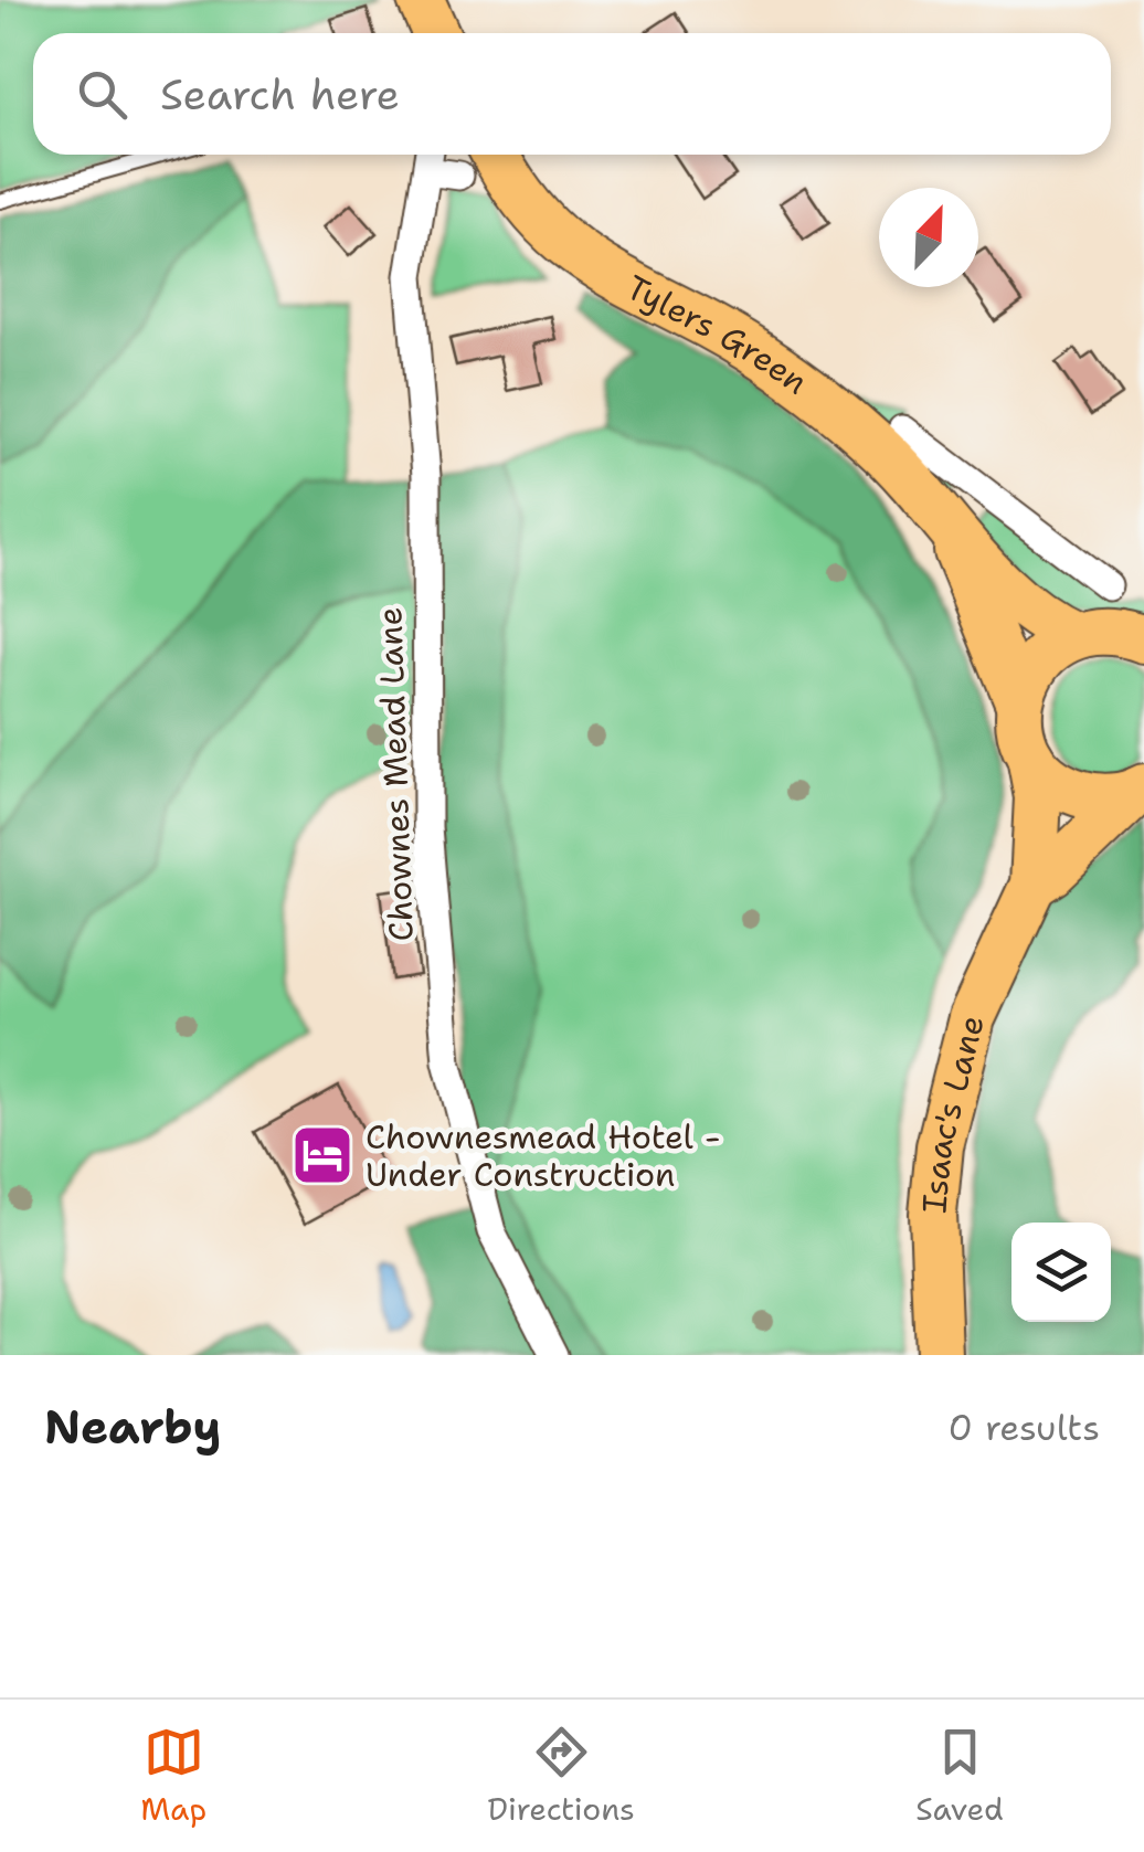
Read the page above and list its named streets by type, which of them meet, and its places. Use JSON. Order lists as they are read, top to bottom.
{
  "streets": {
    "highway": ["Tylers Green", "Isaac's Lane"],
    "street": ["Chownes Mead Lane"]
  },
  "crossings": [
    ["Tylers Green", "Chownes Mead Lane"],
    ["Tylers Green", "Isaac's Lane"]
  ],
  "places": {
    "hotel": ["Chownesmead Hotel - Under Construction"]
  },
  "north": "top right",
  "page": {
    "search": "Search here",
    "heading": ["Nearby", "0 results"],
    "nav": ["Map", "Directions", "Saved"]
  }
}
